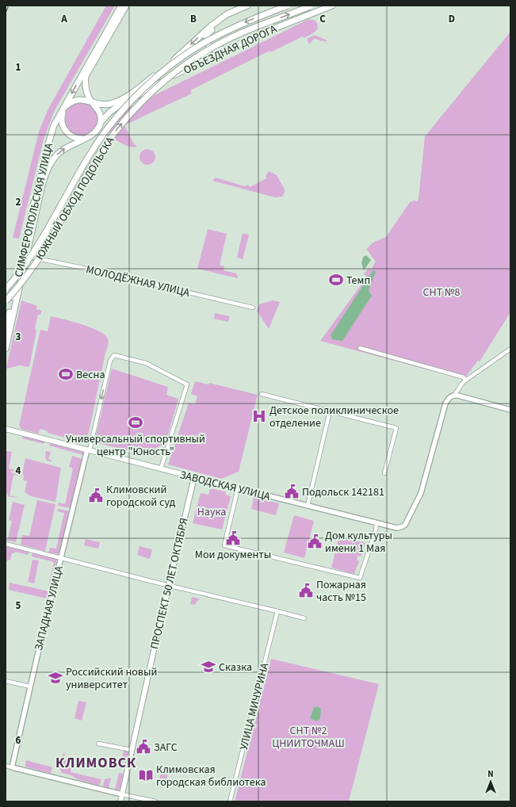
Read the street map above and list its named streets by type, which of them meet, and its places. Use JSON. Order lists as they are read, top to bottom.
{
  "streets": {
    "main road": [
      "ОБЪЕЗДНАЯ ДОРОГА",
      "ЮЖНЫЙ ОБХОД ПОДОЛЬСКА",
      "СИМФЕРОПОЛЬСКАЯ УЛИЦА",
      "ЗАВОДСКАЯ УЛИЦА",
      "ПРОСПЕКТ 50 ЛЕТ ОКТЯБРЯ"
    ],
    "street": ["МОЛОДЁЖНАЯ УЛИЦА", "ЗАПАДНАЯ УЛИЦА", "УЛИЦА МИЧУРИНА"]
  },
  "crossings": [
    ["ОБЪЕЗДНАЯ ДОРОГА", "СИМФЕРОПОЛЬСКАЯ УЛИЦА"],
    ["СИМФЕРОПОЛЬСКАЯ УЛИЦА", "МОЛОДЁЖНАЯ УЛИЦА"],
    ["ЗАВОДСКАЯ УЛИЦА", "ПРОСПЕКТ 50 ЛЕТ ОКТЯБРЯ"],
    ["ЗАВОДСКАЯ УЛИЦА", "ЗАПАДНАЯ УЛИЦА"]
  ],
  "districts": ["КЛИМОВСК"],
  "parks": ["СНТ №8", "Наука", "СНТ №2 ЦНИИТОЧМАШ"],
  "places": {
    "sports": ["Темп", "Весна", "Универсальный спортивный центр \"Юность\""],
    "hospital": ["Детское поликлиническое отделение"],
    "public building": [
      "Подольск 142181",
      "Климовский городской суд",
      "Мои документы",
      "Дом культуры имени 1 Мая",
      "Пожарная часть №15",
      "ЗАГС"
    ],
    "school or university": ["Сказка", "Российский новый университет"],
    "library": ["Климовская городская библиотека"]
  },
  "north": "top",
  "grid": {
    "columns": [
      "A",
      "B",
      "C",
      "D"
    ],
    "rows": [
      "1",
      "2",
      "3",
      "4",
      "5",
      "6"
    ]
  }
}
